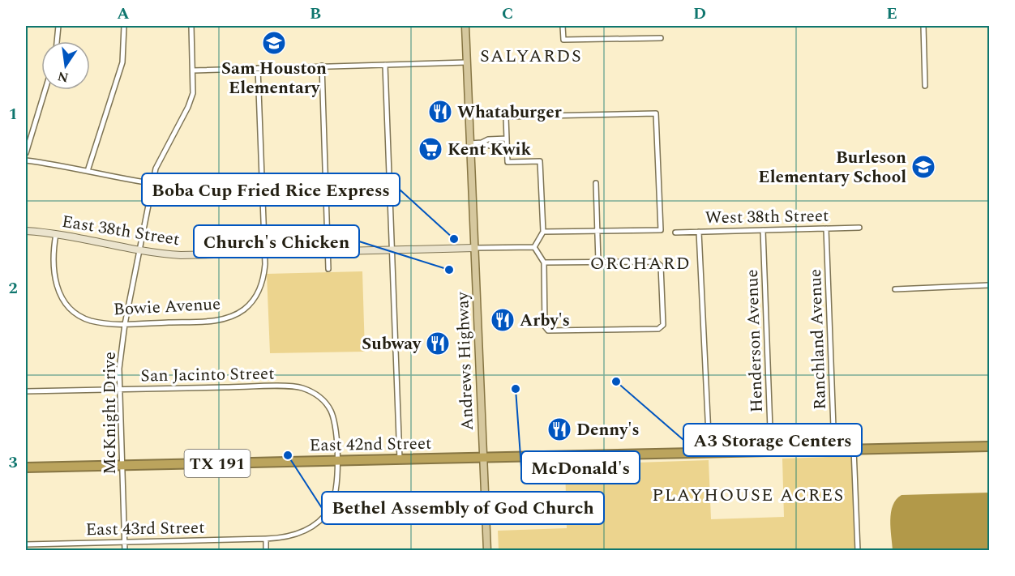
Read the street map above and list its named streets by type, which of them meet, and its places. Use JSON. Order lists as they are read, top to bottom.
{
  "streets": {
    "highway": ["East 42nd Street", "TX 191"],
    "main road": ["Andrews Highway"],
    "street": [
      "West 38th Street",
      "East 38th Street",
      "Bowie Avenue",
      "Ranchland Avenue",
      "Henderson Avenue",
      "San Jacinto Street",
      "McKnight Drive",
      "East 43rd Street"
    ]
  },
  "crossings": [
    ["West 38th Street", "Ranchland Avenue"],
    ["West 38th Street", "Henderson Avenue"],
    ["East 38th Street", "Bowie Avenue"],
    ["East 38th Street", "Andrews Highway"],
    ["East 38th Street", "McKnight Drive"],
    ["Bowie Avenue", "McKnight Drive"],
    ["Ranchland Avenue", "TX 191"],
    ["Henderson Avenue", "TX 191"],
    ["Andrews Highway", "East 42nd Street"],
    ["Andrews Highway", "TX 191"],
    ["San Jacinto Street", "McKnight Drive"],
    ["San Jacinto Street", "East 42nd Street"],
    ["San Jacinto Street", "East 43rd Street"],
    ["McKnight Drive", "East 42nd Street"],
    ["McKnight Drive", "East 43rd Street"],
    ["East 42nd Street", "TX 191"]
  ],
  "districts": ["SALYARDS", "ORCHARD", "PLAYHOUSE ACRES"],
  "places": {
    "school or university": ["Sam Houston Elementary", "Burleson Elementary School"],
    "restaurant": [
      "Whataburger",
      "Arby's",
      "Subway",
      "Denny's"
    ],
    "supermarket": ["Kent Kwik"],
    "other": [
      "Boba Cup Fried Rice Express",
      "Church's Chicken",
      "A3 Storage Centers",
      "McDonald's",
      "Bethel Assembly of God Church"
    ]
  },
  "north": "bottom",
  "grid": {
    "columns": [
      "A",
      "B",
      "C",
      "D",
      "E"
    ],
    "rows": ["1", "2", "3"]
  }
}
